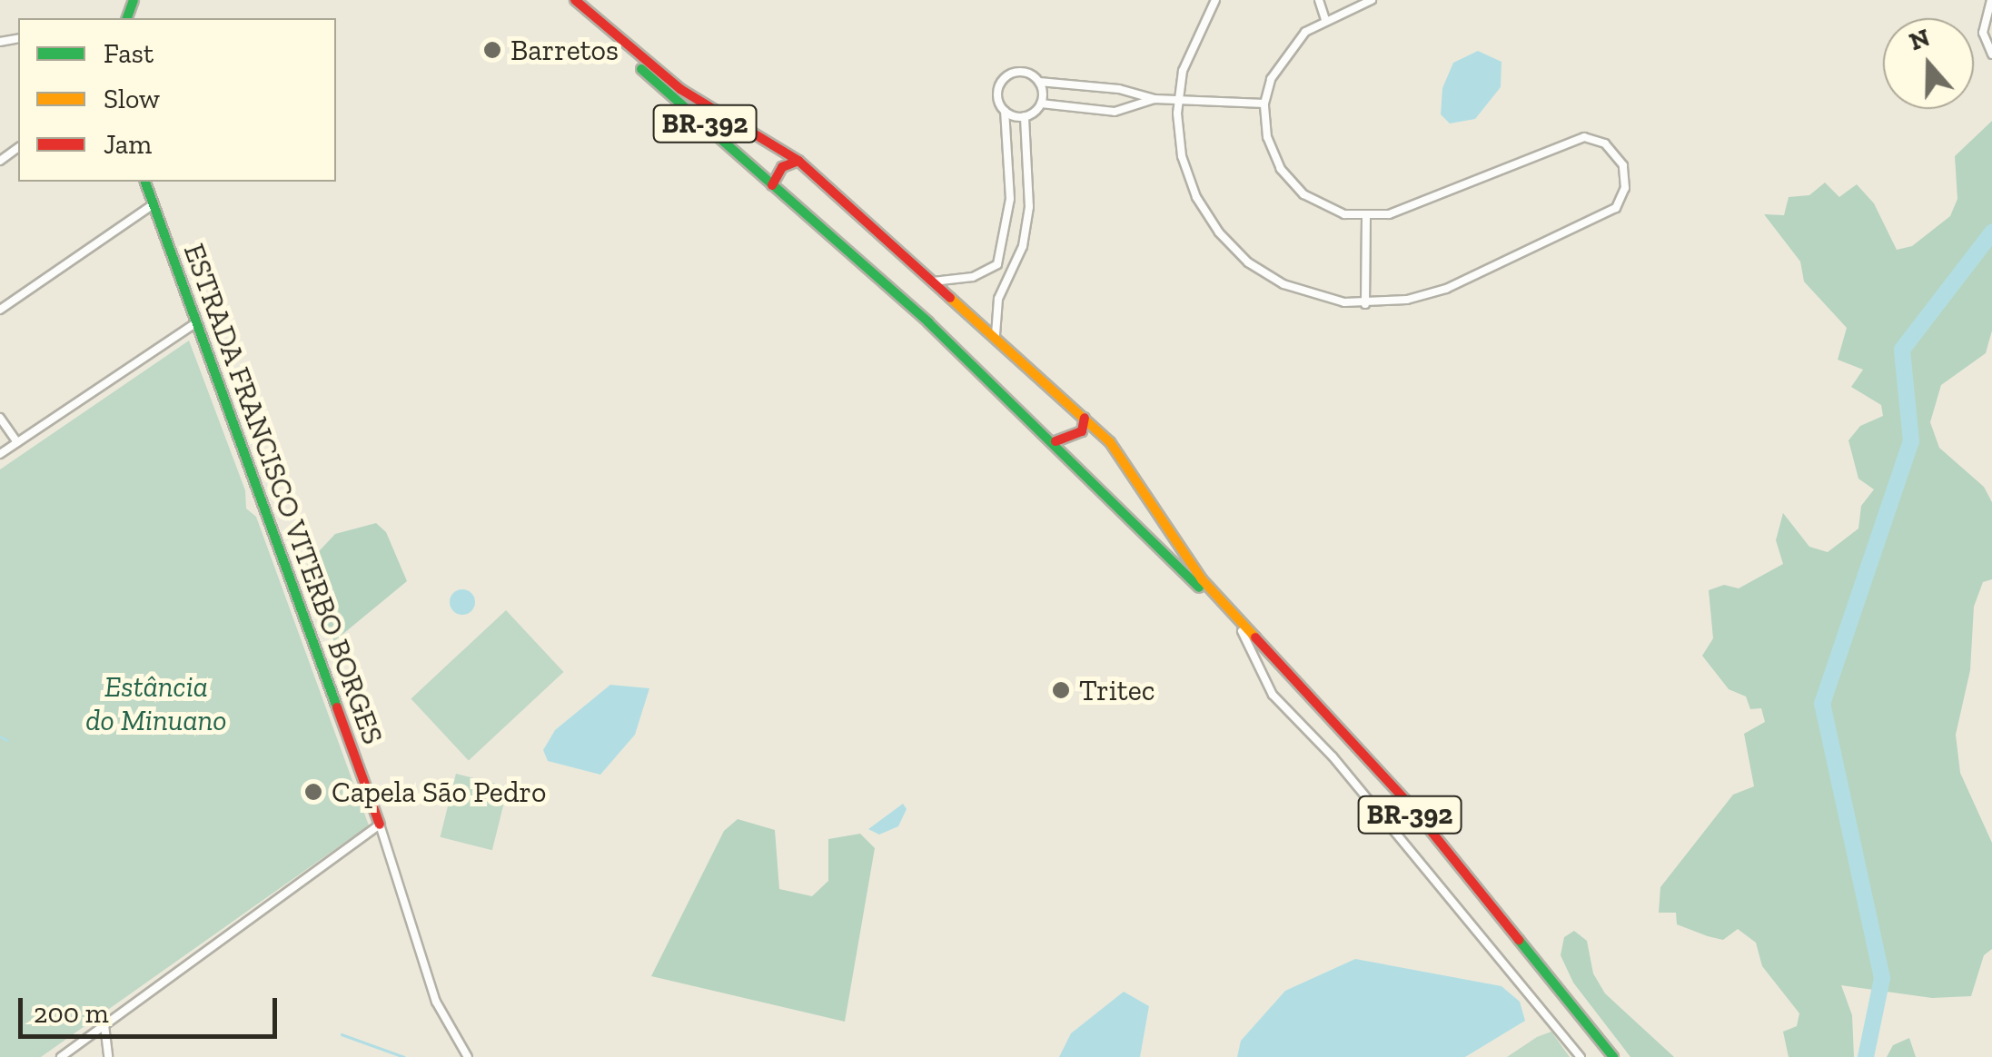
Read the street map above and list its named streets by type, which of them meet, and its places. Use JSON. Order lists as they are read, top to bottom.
{
  "streets": {
    "main road": ["BR-392", "ESTRADA FRANCISCO VITERBO BORGES"]
  },
  "parks": ["Estância do Minuano"],
  "places": ["Barretos", "Tritec", "Capela São Pedro"],
  "legend": ["Fast", "Slow", "Jam"],
  "scale_bar": "200 m",
  "north": "top"
}
